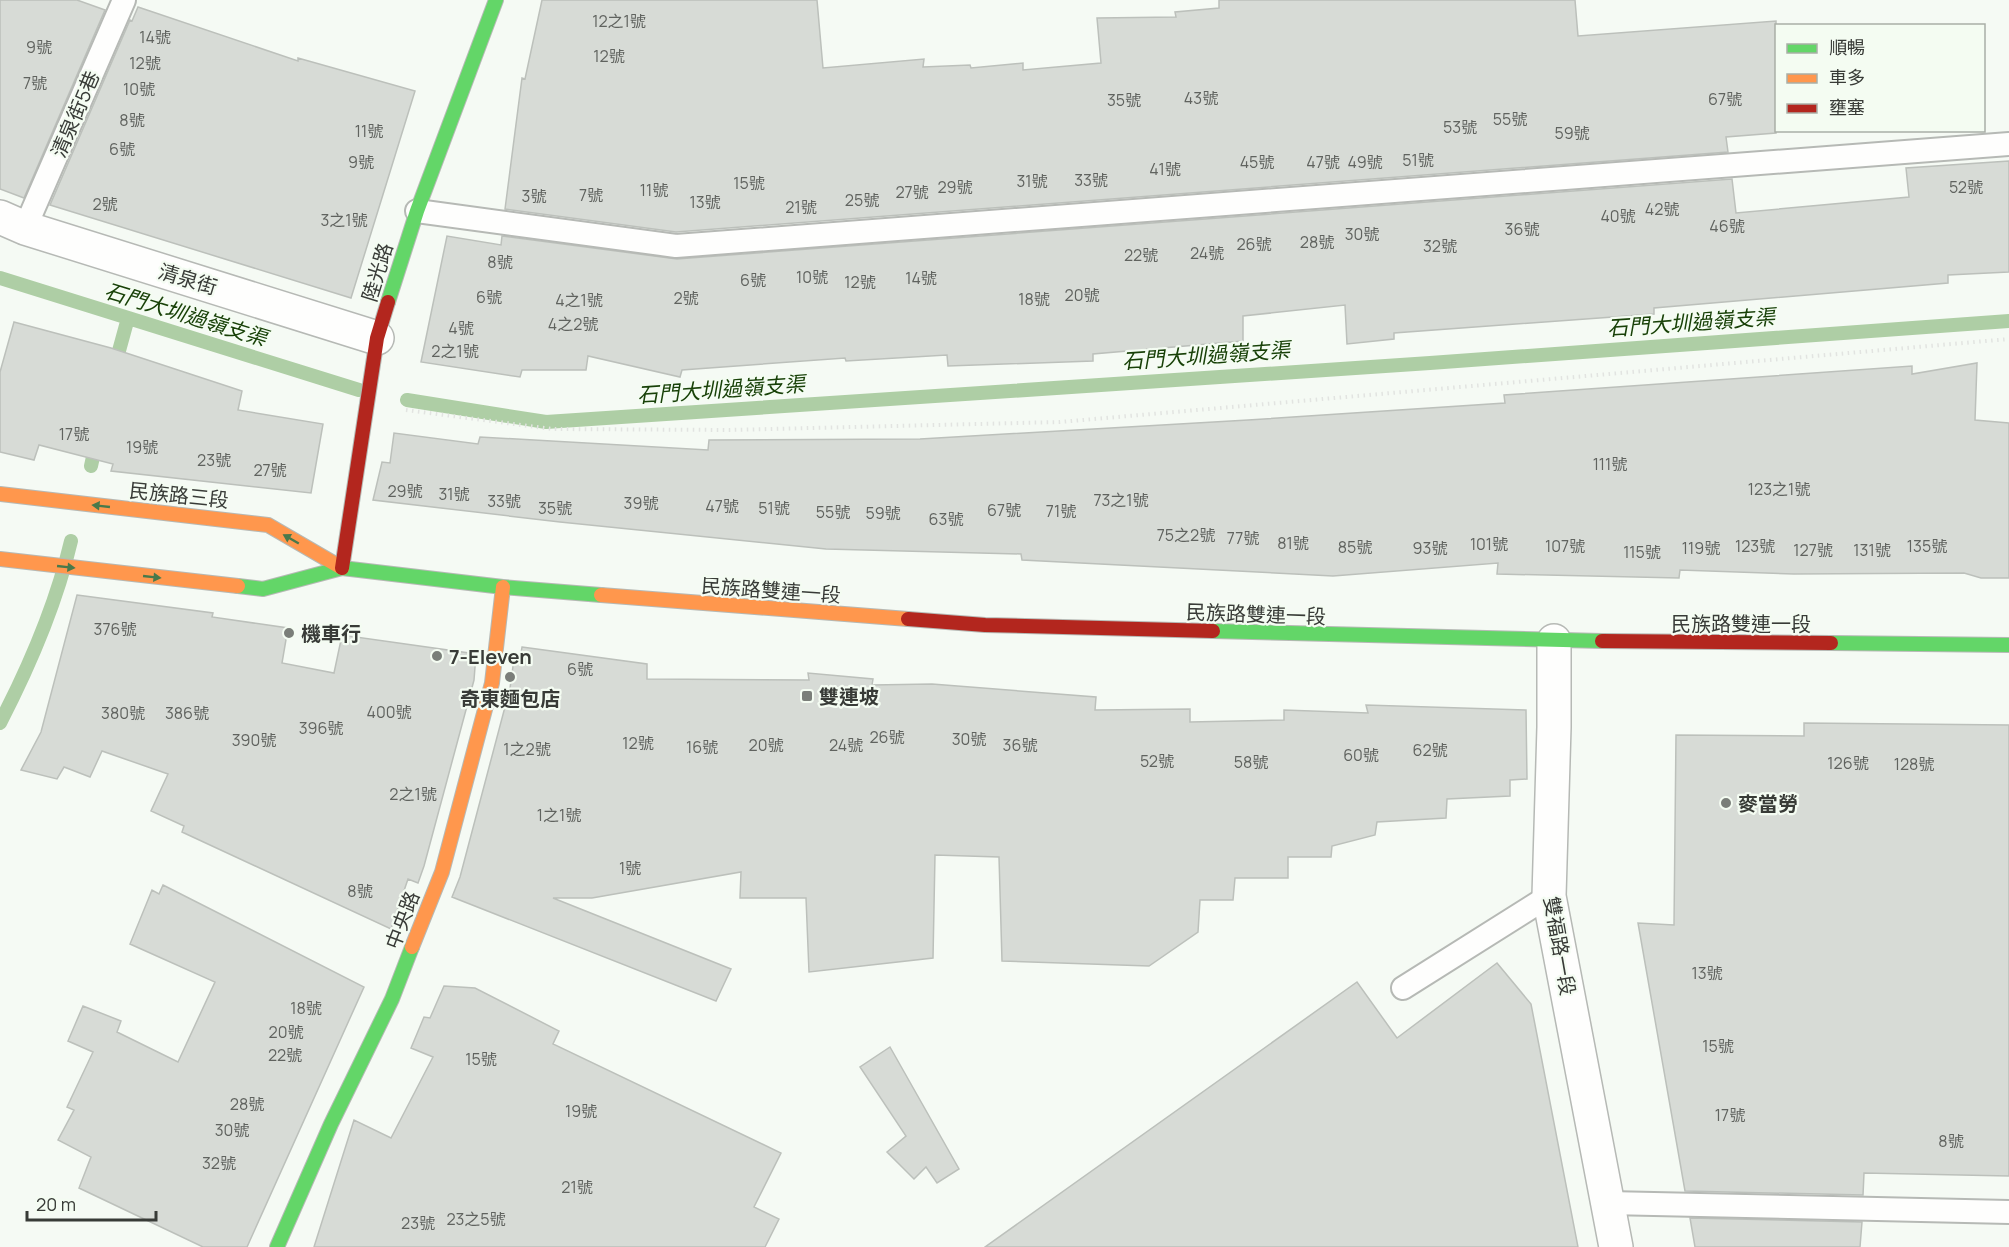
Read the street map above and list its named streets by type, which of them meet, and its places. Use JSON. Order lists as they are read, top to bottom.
{
  "streets": {
    "main road": [
      "陸光路",
      "民族路三段",
      "民族路雙連一段",
      "中央路"
    ],
    "street": ["清泉街", "雙福路一段"],
    "lane": ["清泉街5巷"]
  },
  "crossings": [
    ["清泉街5巷", "清泉街"],
    ["陸光路", "清泉街"],
    ["陸光路", "民族路三段"],
    ["民族路三段", "民族路雙連一段"],
    ["民族路三段", "中央路"],
    ["民族路雙連一段", "中央路"],
    ["民族路雙連一段", "雙福路一段"]
  ],
  "water": ["石門大圳過嶺支渠"],
  "places": {
    "other": [
      "機車行",
      "7-Eleven",
      "奇東麵包店",
      "麥當勞"
    ],
    "transit": ["雙連坡"]
  },
  "house_numbers": [
    "12之1號",
    "14號",
    "9號",
    "12號",
    "12號",
    "7號",
    "10號",
    "43號",
    "67號",
    "35號",
    "55號",
    "8號",
    "53號",
    "11號",
    "59號",
    "6號",
    "51號",
    "9號",
    "45號",
    "47號",
    "49號",
    "41號",
    "33號",
    "31號",
    "15號",
    "29號",
    "52號",
    "11號",
    "27號",
    "7號",
    "3號",
    "25號",
    "13號",
    "2號",
    "21號",
    "42號",
    "40號",
    "3之1號",
    "46號",
    "36號",
    "30號",
    "28號",
    "26號",
    "32號",
    "24號",
    "22號",
    "8號",
    "10號",
    "14號",
    "6號",
    "12號",
    "20號",
    "6號",
    "2號",
    "18號",
    "4之1號",
    "4之2號",
    "4號",
    "2之1號",
    "17號",
    "19號",
    "23號",
    "111號",
    "27號",
    "123之1號",
    "29號",
    "31號",
    "73之1號",
    "33號",
    "39號",
    "47號",
    "35號",
    "51號",
    "67號",
    "71號",
    "55號",
    "59號",
    "63號",
    "75之2號",
    "77號",
    "81號",
    "101號",
    "107號",
    "123號",
    "135號",
    "85號",
    "93號",
    "119號",
    "127號",
    "131號",
    "115號",
    "376號",
    "6號",
    "400號",
    "380號",
    "386號",
    "396號",
    "26號",
    "30號",
    "390號",
    "12號",
    "20號",
    "24號",
    "36號",
    "16號",
    "1之2號",
    "62號",
    "60號",
    "52號",
    "58號",
    "126號",
    "128號",
    "2之1號",
    "1之1號",
    "1號",
    "8號",
    "13號",
    "18號",
    "20號",
    "15號",
    "22號",
    "15號",
    "28號",
    "19號",
    "17號",
    "30號",
    "8號",
    "32號",
    "21號",
    "23之5號",
    "23號"
  ],
  "legend": ["順暢", "車多", "壅塞"],
  "scale_bar": "20 m"
}
